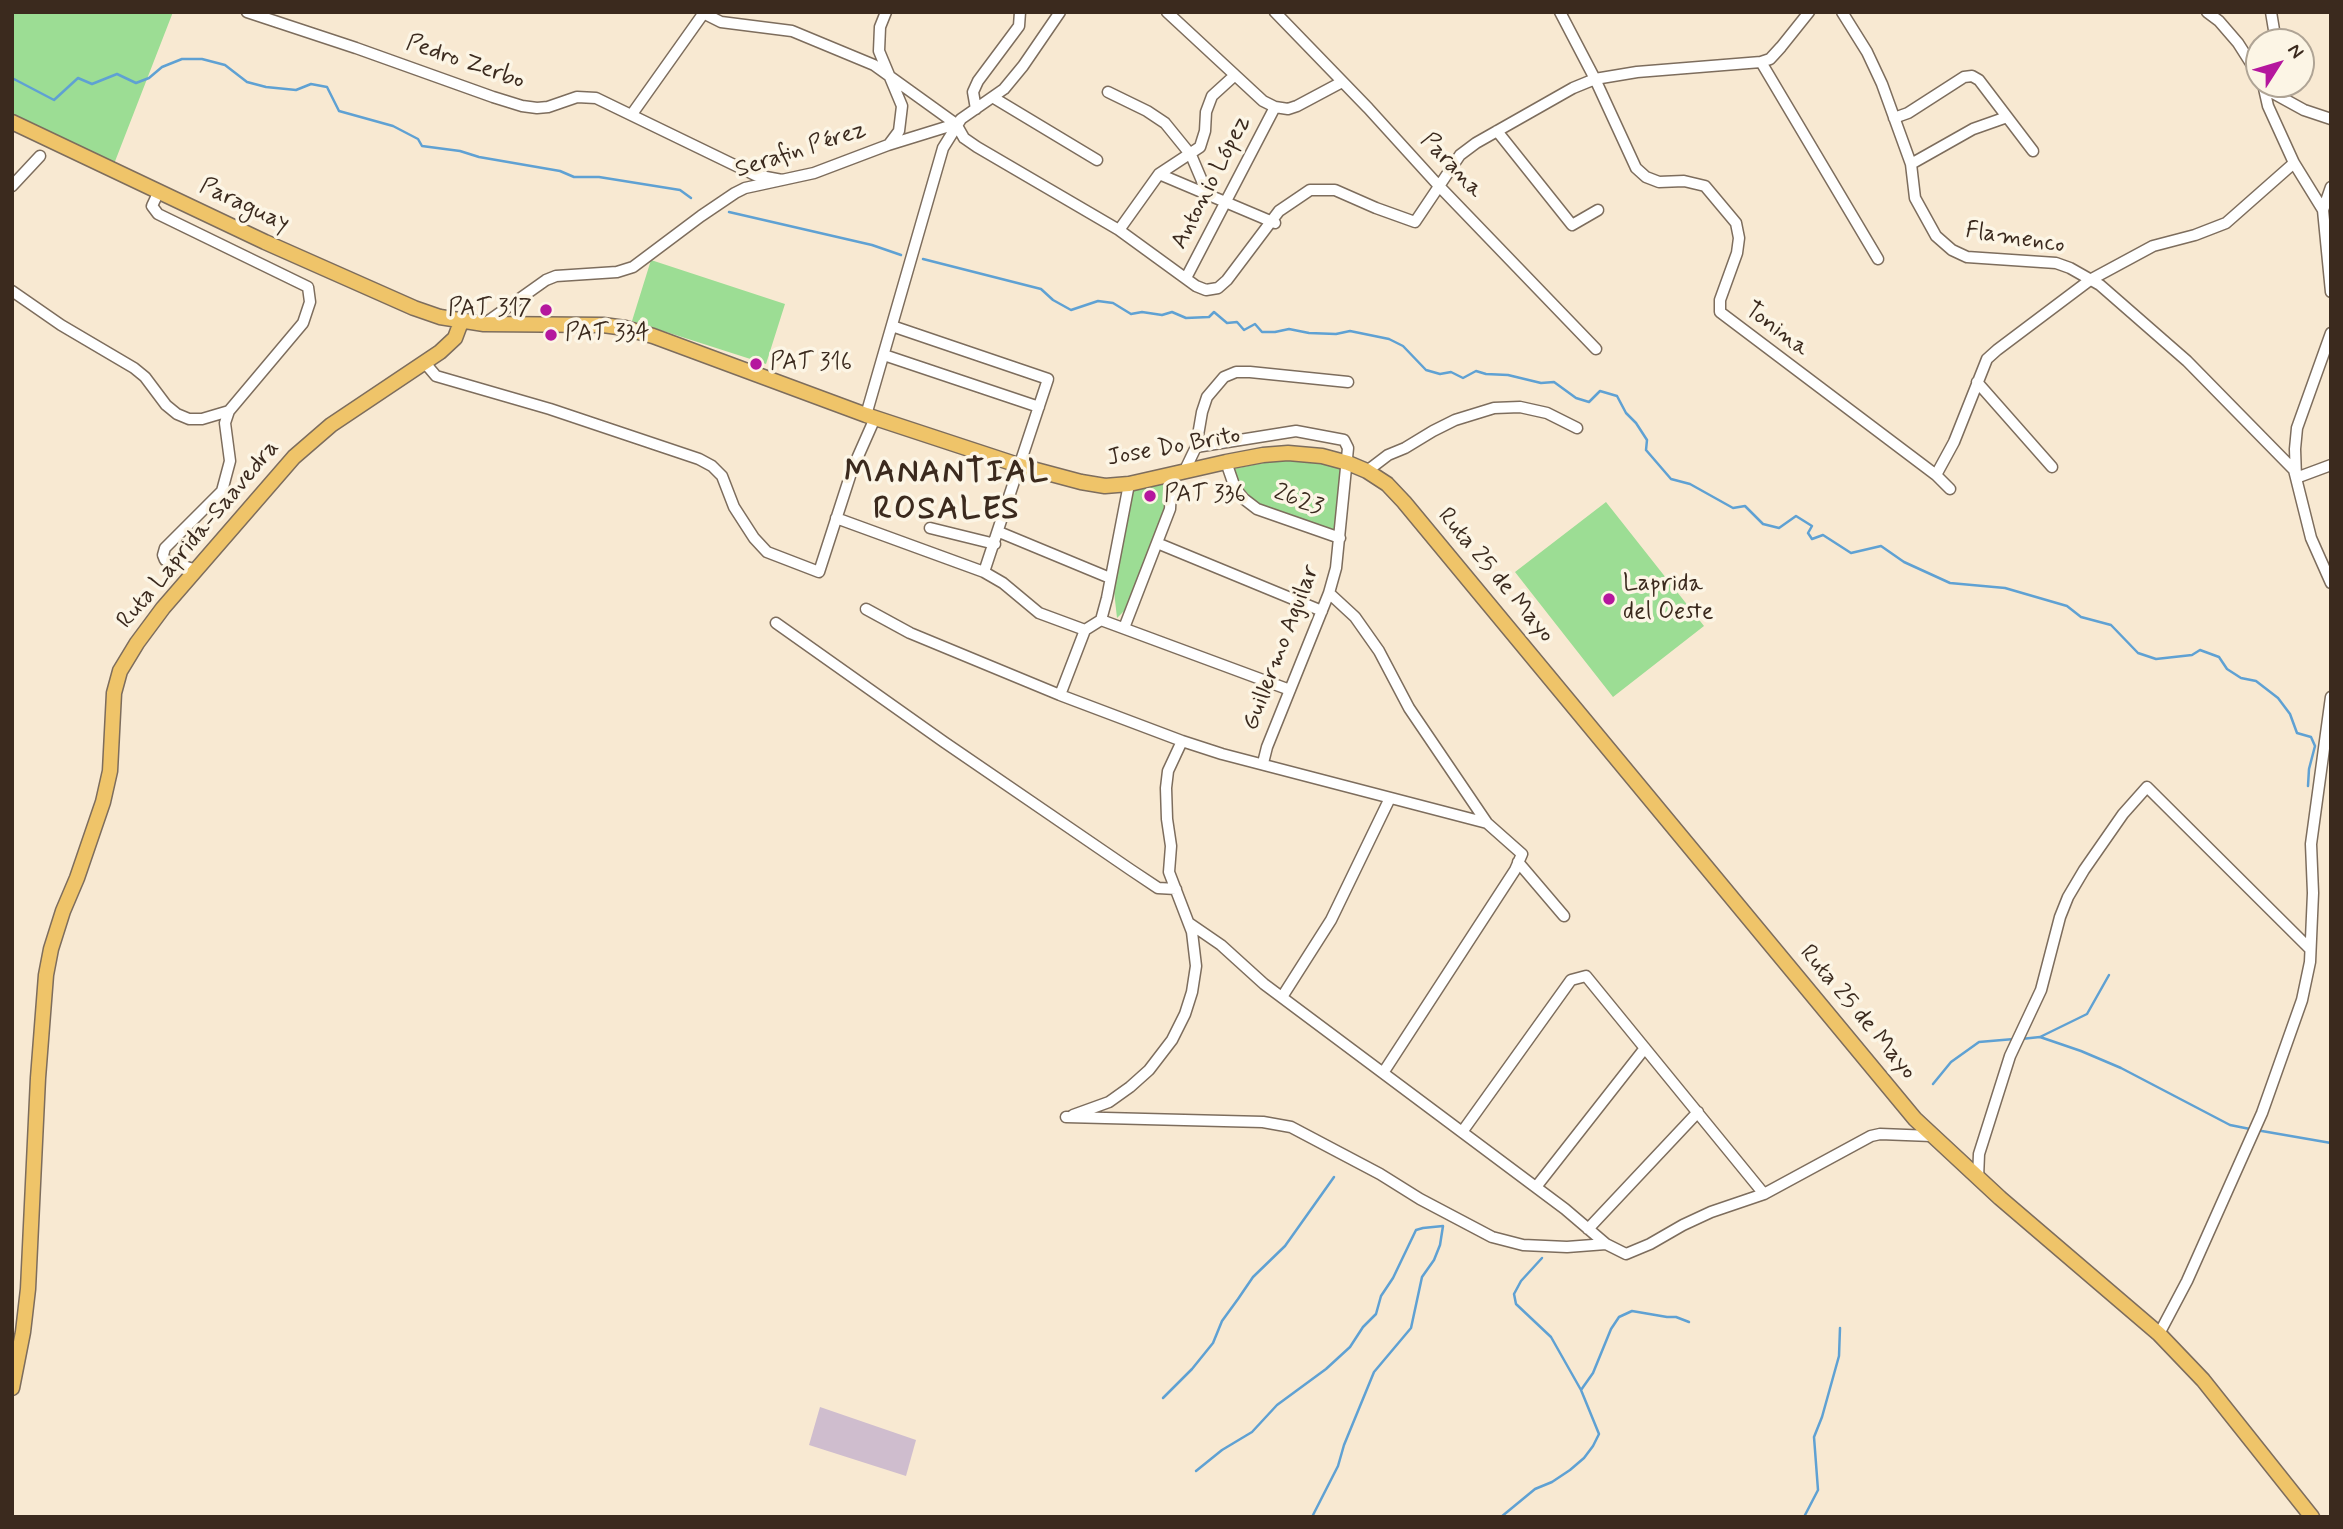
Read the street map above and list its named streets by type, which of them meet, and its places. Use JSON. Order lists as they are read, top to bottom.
{
  "streets": {
    "main road": [
      "Paraguay",
      "Jose Do Brito",
      "Ruta Laprida-Saavedra",
      "Ruta 25 de Mayo"
    ],
    "street": [
      "Pedro Zerbo",
      "Serafin Pérez",
      "Parana",
      "Antonio López",
      "Flamenco",
      "Tonina",
      "2623",
      "Guillermo Aguilar"
    ]
  },
  "crossings": [
    ["Pedro Zerbo", "Serafin Pérez"],
    ["Serafin Pérez", "Jose Do Brito"],
    ["Paraguay", "Jose Do Brito"],
    ["Paraguay", "Ruta Laprida-Saavedra"],
    ["Jose Do Brito", "2623"],
    ["Jose Do Brito", "Ruta Laprida-Saavedra"],
    ["Jose Do Brito", "Ruta 25 de Mayo"],
    ["Jose Do Brito", "Guillermo Aguilar"],
    ["2623", "Guillermo Aguilar"]
  ],
  "districts": ["MANANTIAL ROSALES"],
  "places": [
    "PAT 317",
    "PAT 334",
    "PAT 316",
    "PAT 336",
    "Laprida del Oeste"
  ],
  "north": "top right"
}
